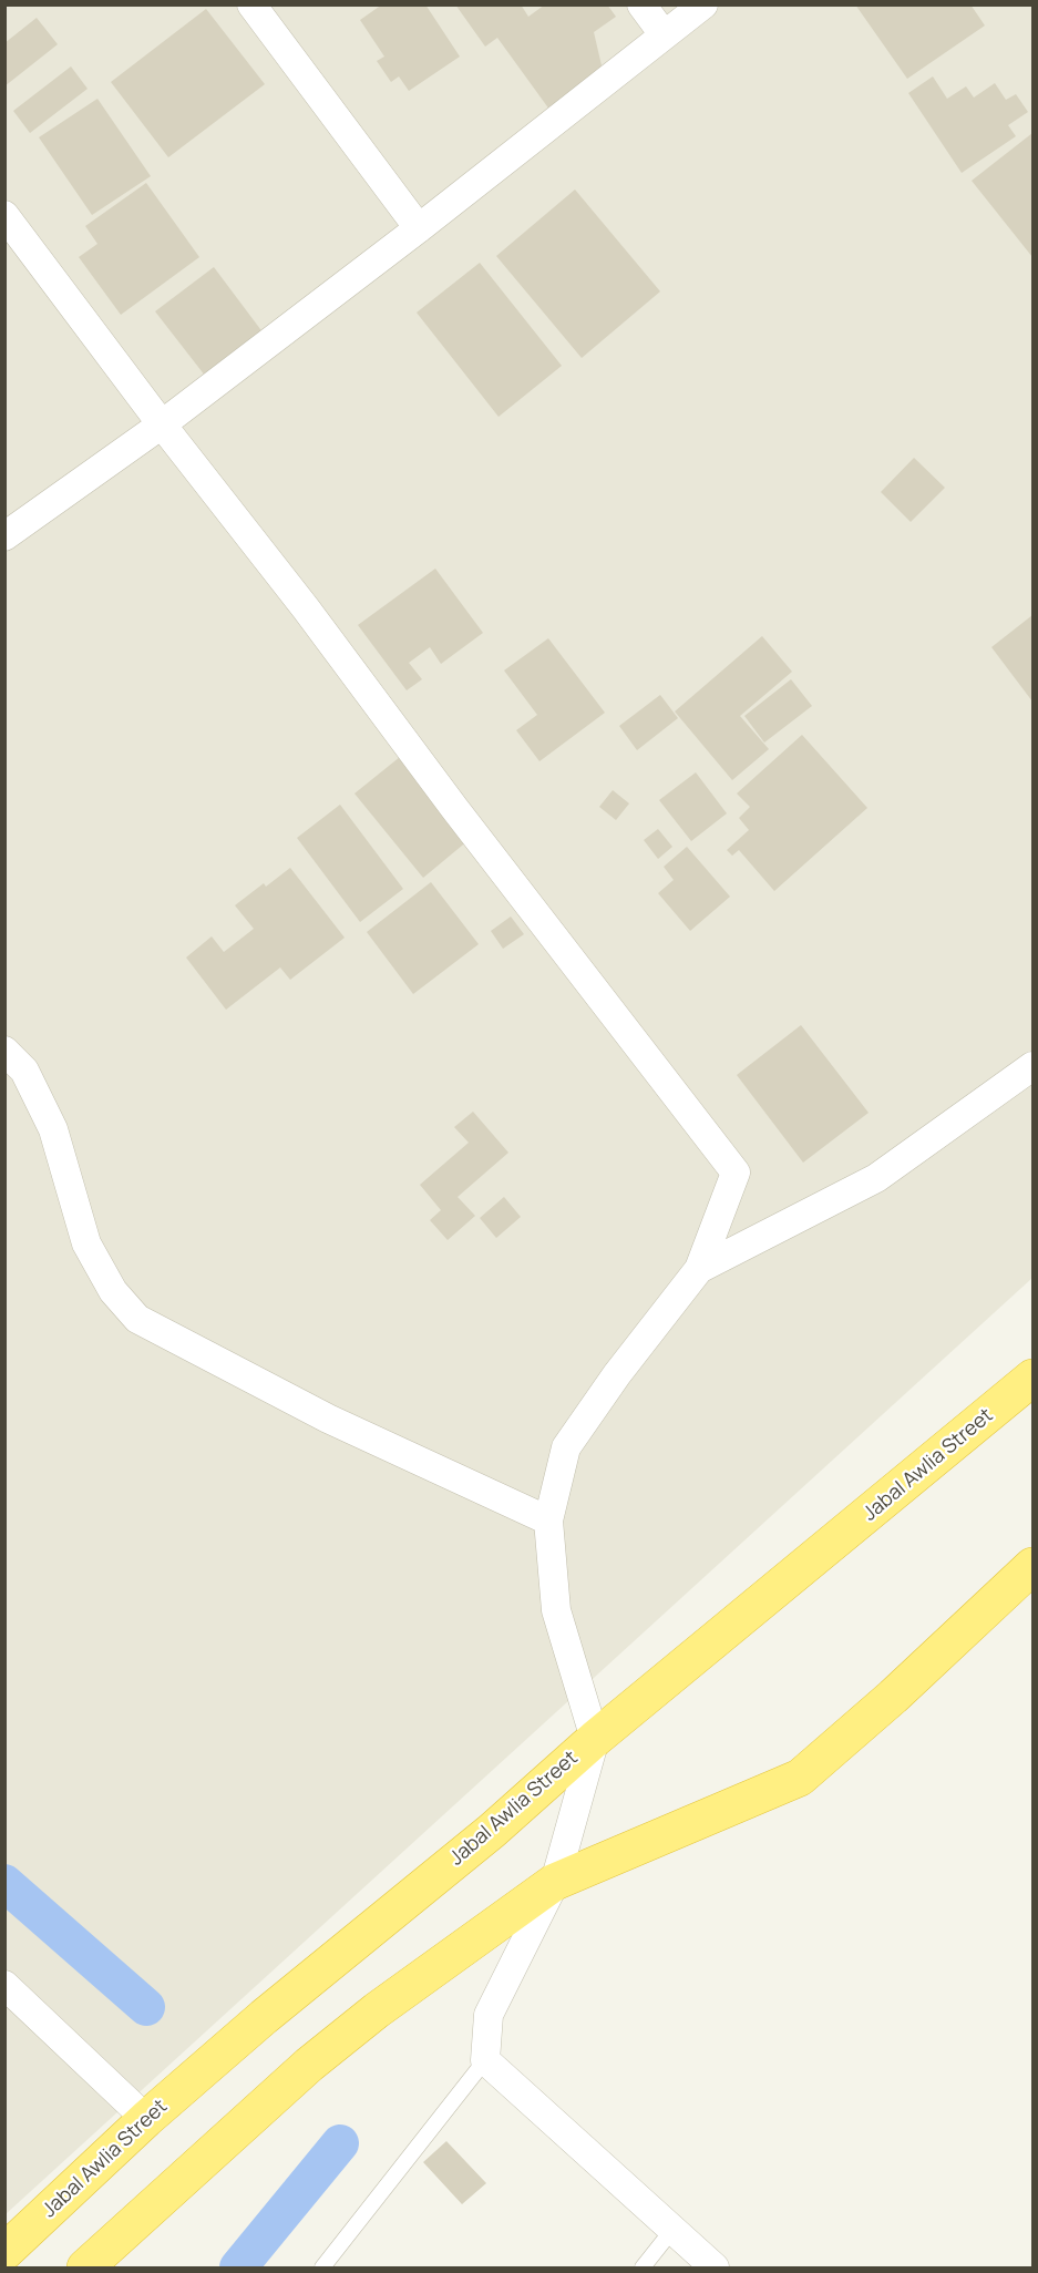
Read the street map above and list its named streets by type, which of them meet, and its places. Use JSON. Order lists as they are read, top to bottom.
{
  "streets": {
    "highway": ["Jabal Awlia Street"]
  }
}
